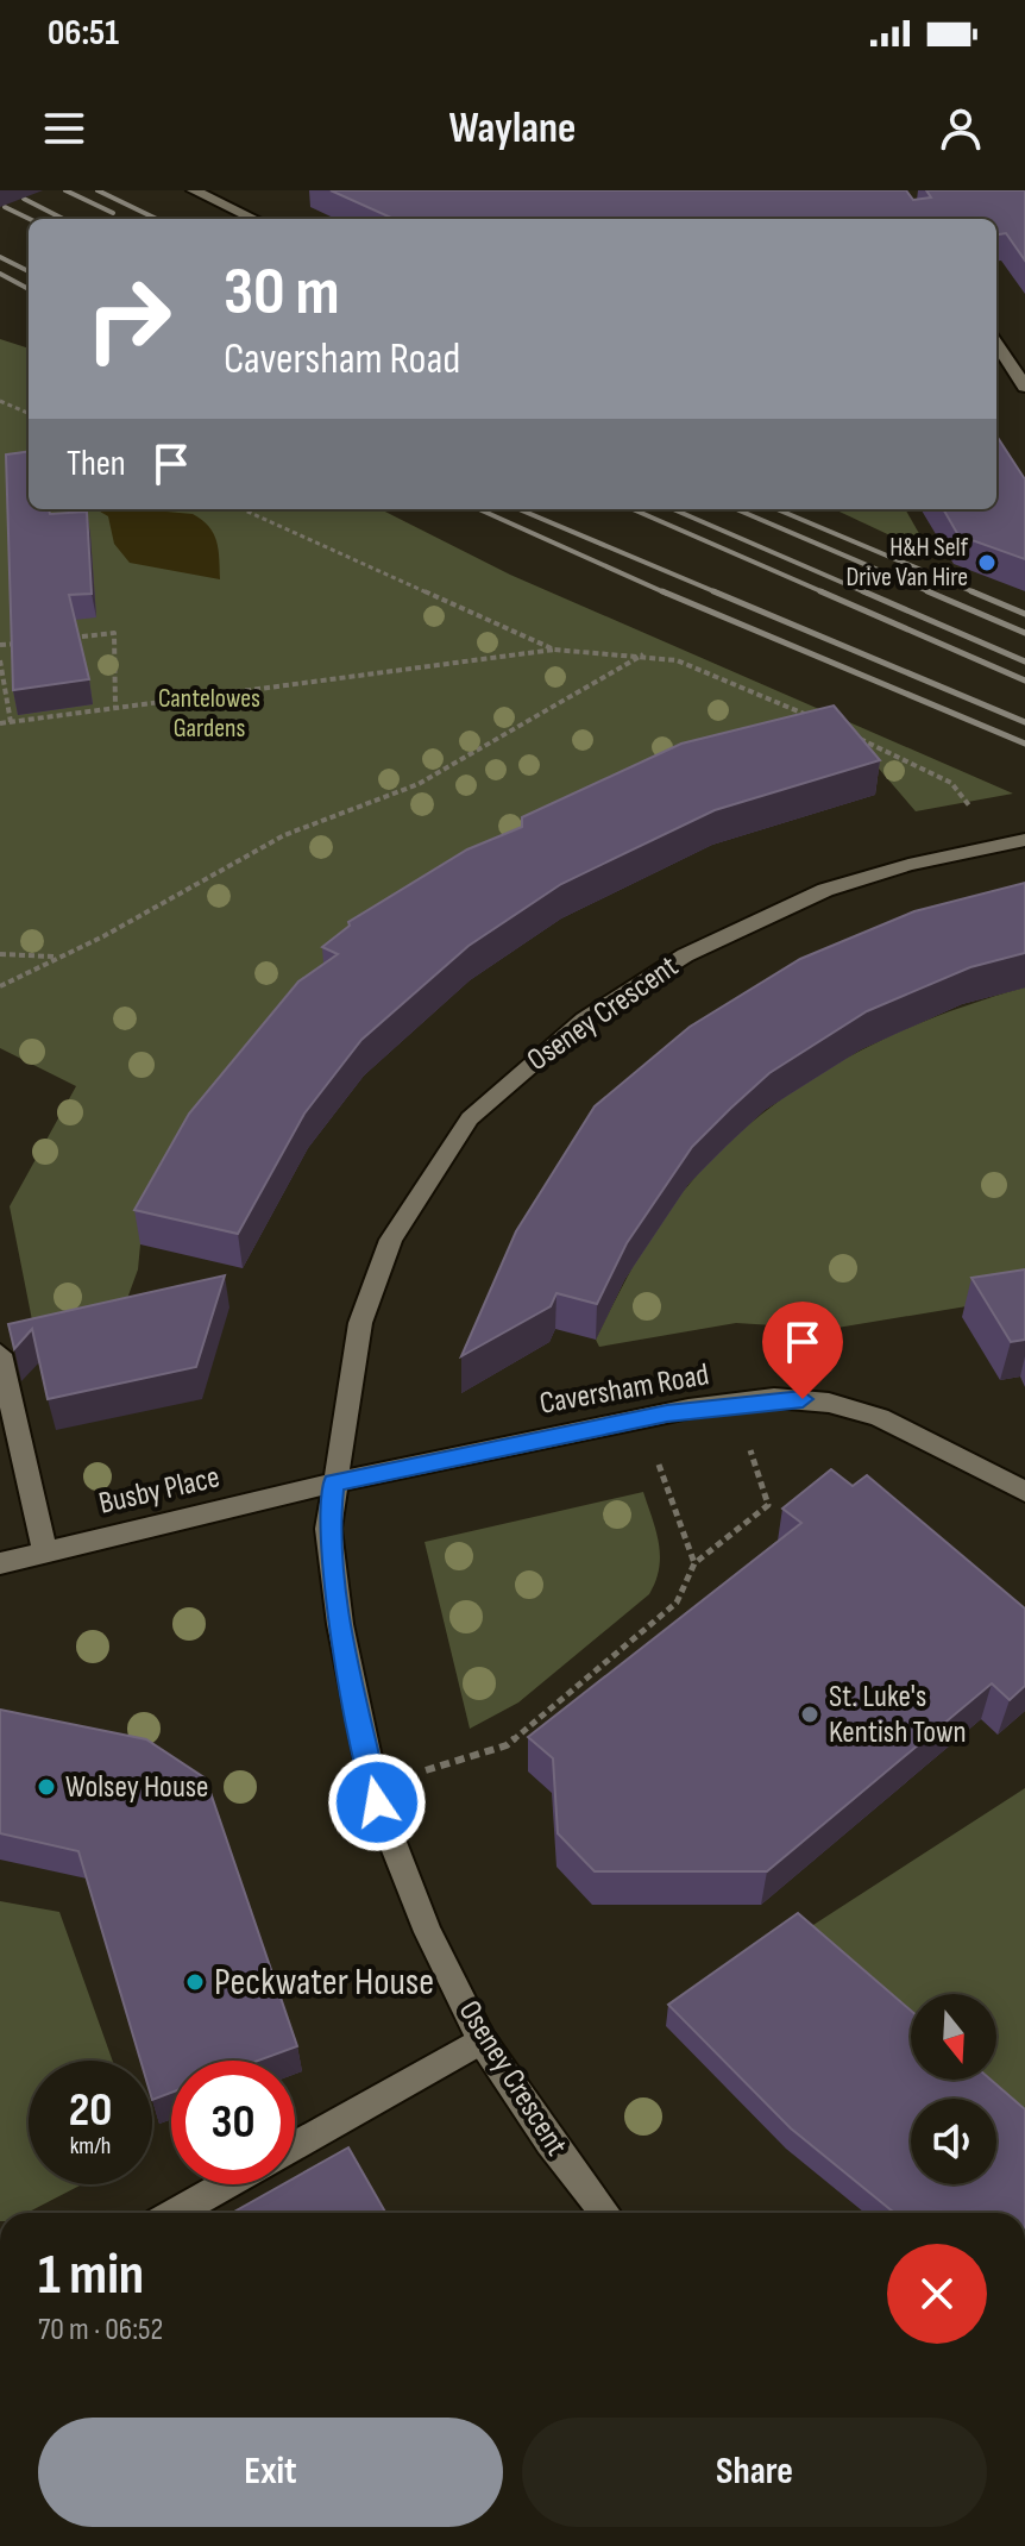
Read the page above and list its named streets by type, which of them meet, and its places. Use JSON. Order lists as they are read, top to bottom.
{
  "streets": {
    "street": ["Oseney Crescent", "Caversham Road", "Busby Place"]
  },
  "crossings": [
    ["Oseney Crescent", "Caversham Road"],
    ["Oseney Crescent", "Busby Place"],
    ["Caversham Road", "Busby Place"]
  ],
  "parks": ["Cantelowes Gardens"],
  "places": [
    "H&H Self Drive Van Hire",
    "St. Luke's Kentish Town",
    "Wolsey House",
    "Peckwater House"
  ],
  "north": "bottom",
  "page": {
    "status": "06:51",
    "header": "Waylane",
    "turn": ["30 m", "Caversham Road"],
    "then": "Then",
    "speed": "20 km/h",
    "limit": "30",
    "heading": ["1 min", "70 m · 06:52"],
    "buttons": ["Exit", "Share"]
  }
}
